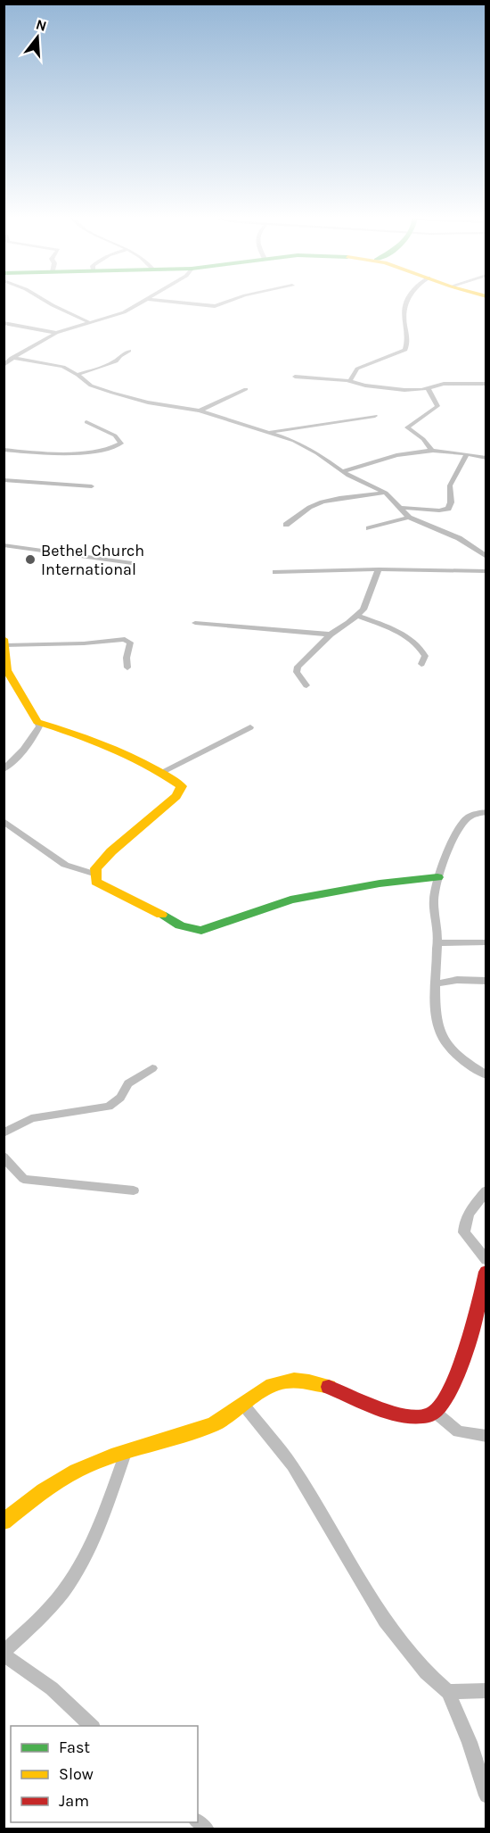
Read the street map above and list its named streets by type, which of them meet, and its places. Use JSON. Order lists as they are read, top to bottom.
{
  "places": ["Bethel Church International"],
  "legend": ["Fast", "Slow", "Jam"],
  "north": "top"
}
